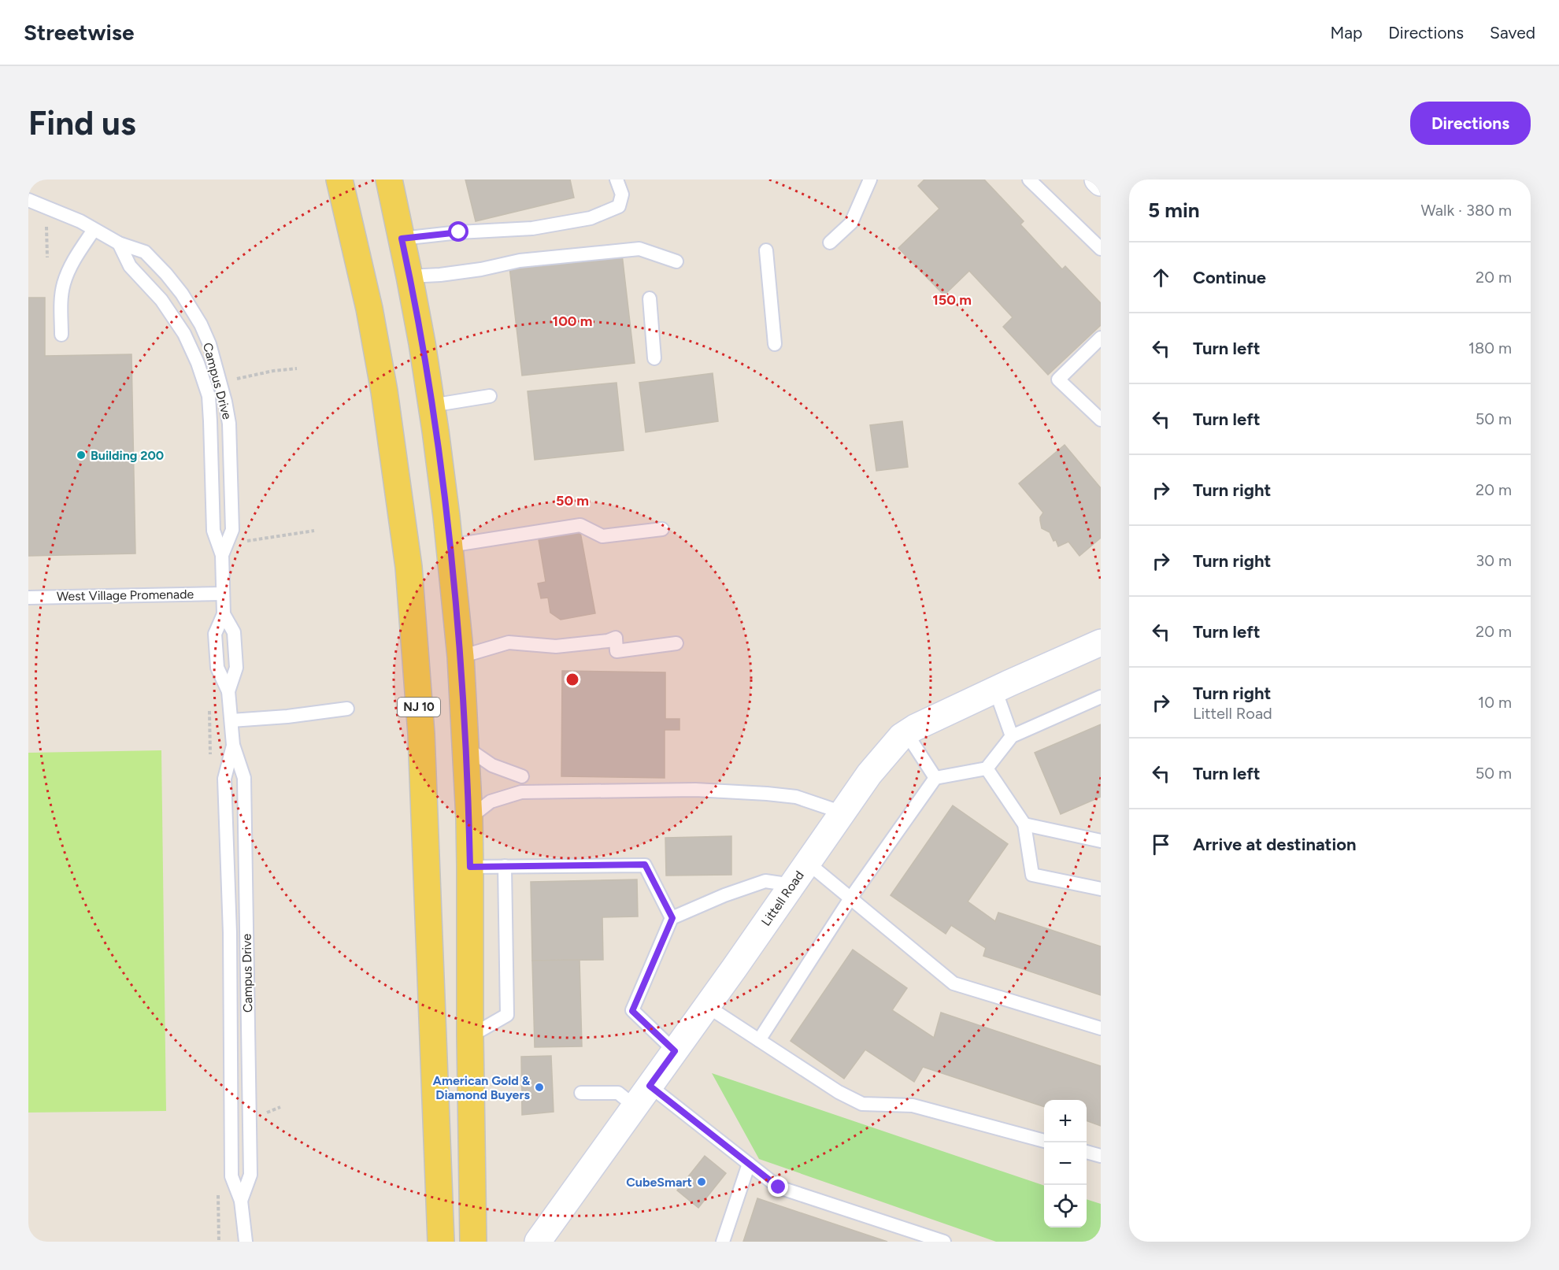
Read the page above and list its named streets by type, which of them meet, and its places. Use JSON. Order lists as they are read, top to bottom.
{
  "streets": {
    "main road": ["NJ 10"],
    "street": ["Littell Road"],
    "lane": ["Campus Drive", "West Village Promenade"]
  },
  "crossings": [
    ["Campus Drive", "West Village Promenade"]
  ],
  "places": ["Building 200", "American Gold & Diamond Buyers", "CubeSmart"],
  "page": {
    "header": "Streetwise",
    "nav": ["Map", "Directions", "Saved"],
    "buttons": "Directions",
    "title": "Find us",
    "heading": ["5 min", "Walk · 380 m"],
    "list": [
      ["Continue", "20 m"],
      ["Turn left", "180 m"],
      ["Turn left", "50 m"],
      ["Turn right", "20 m"],
      ["Turn right", "30 m"],
      ["Turn left", "20 m"],
      ["Turn right", "Littell Road", "10 m"],
      ["Turn left", "50 m"],
      "Arrive at destination"
    ],
    "map_buttons": ["+", "−"]
  },
  "rings": ["150 m", "100 m", "50 m"]
}
